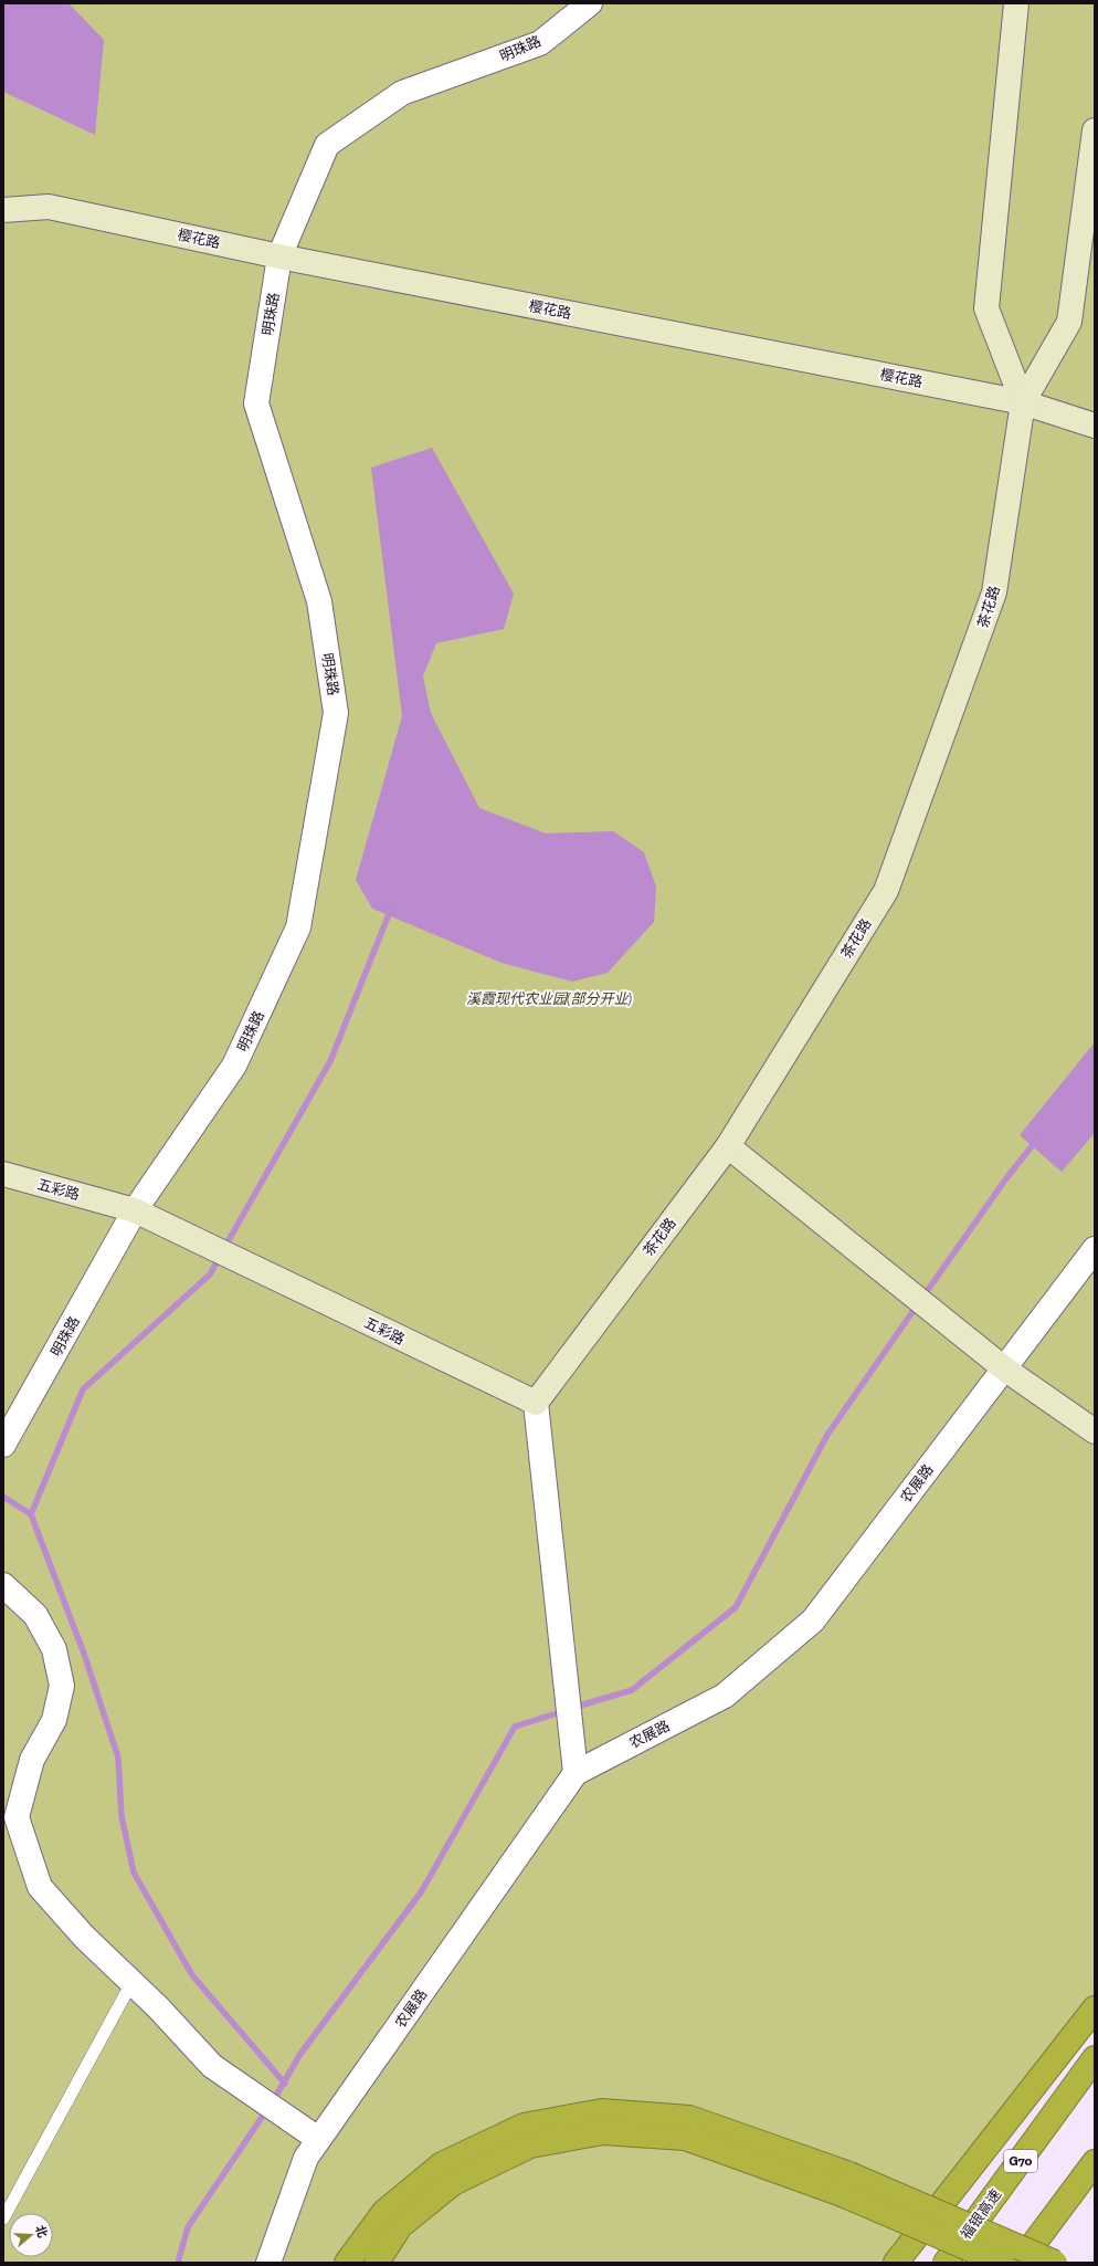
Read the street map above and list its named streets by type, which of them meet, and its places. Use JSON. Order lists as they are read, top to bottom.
{
  "streets": {
    "highway": ["G70", "福银高速"],
    "street": [
      "明珠路",
      "樱花路",
      "茶花路",
      "五彩路",
      "农展路"
    ]
  },
  "crossings": [
    ["明珠路", "樱花路"],
    ["明珠路", "五彩路"],
    ["樱花路", "茶花路"],
    ["茶花路", "五彩路"]
  ],
  "parks": ["溪霞现代农业园(部分开业)"],
  "north": "right"
}
